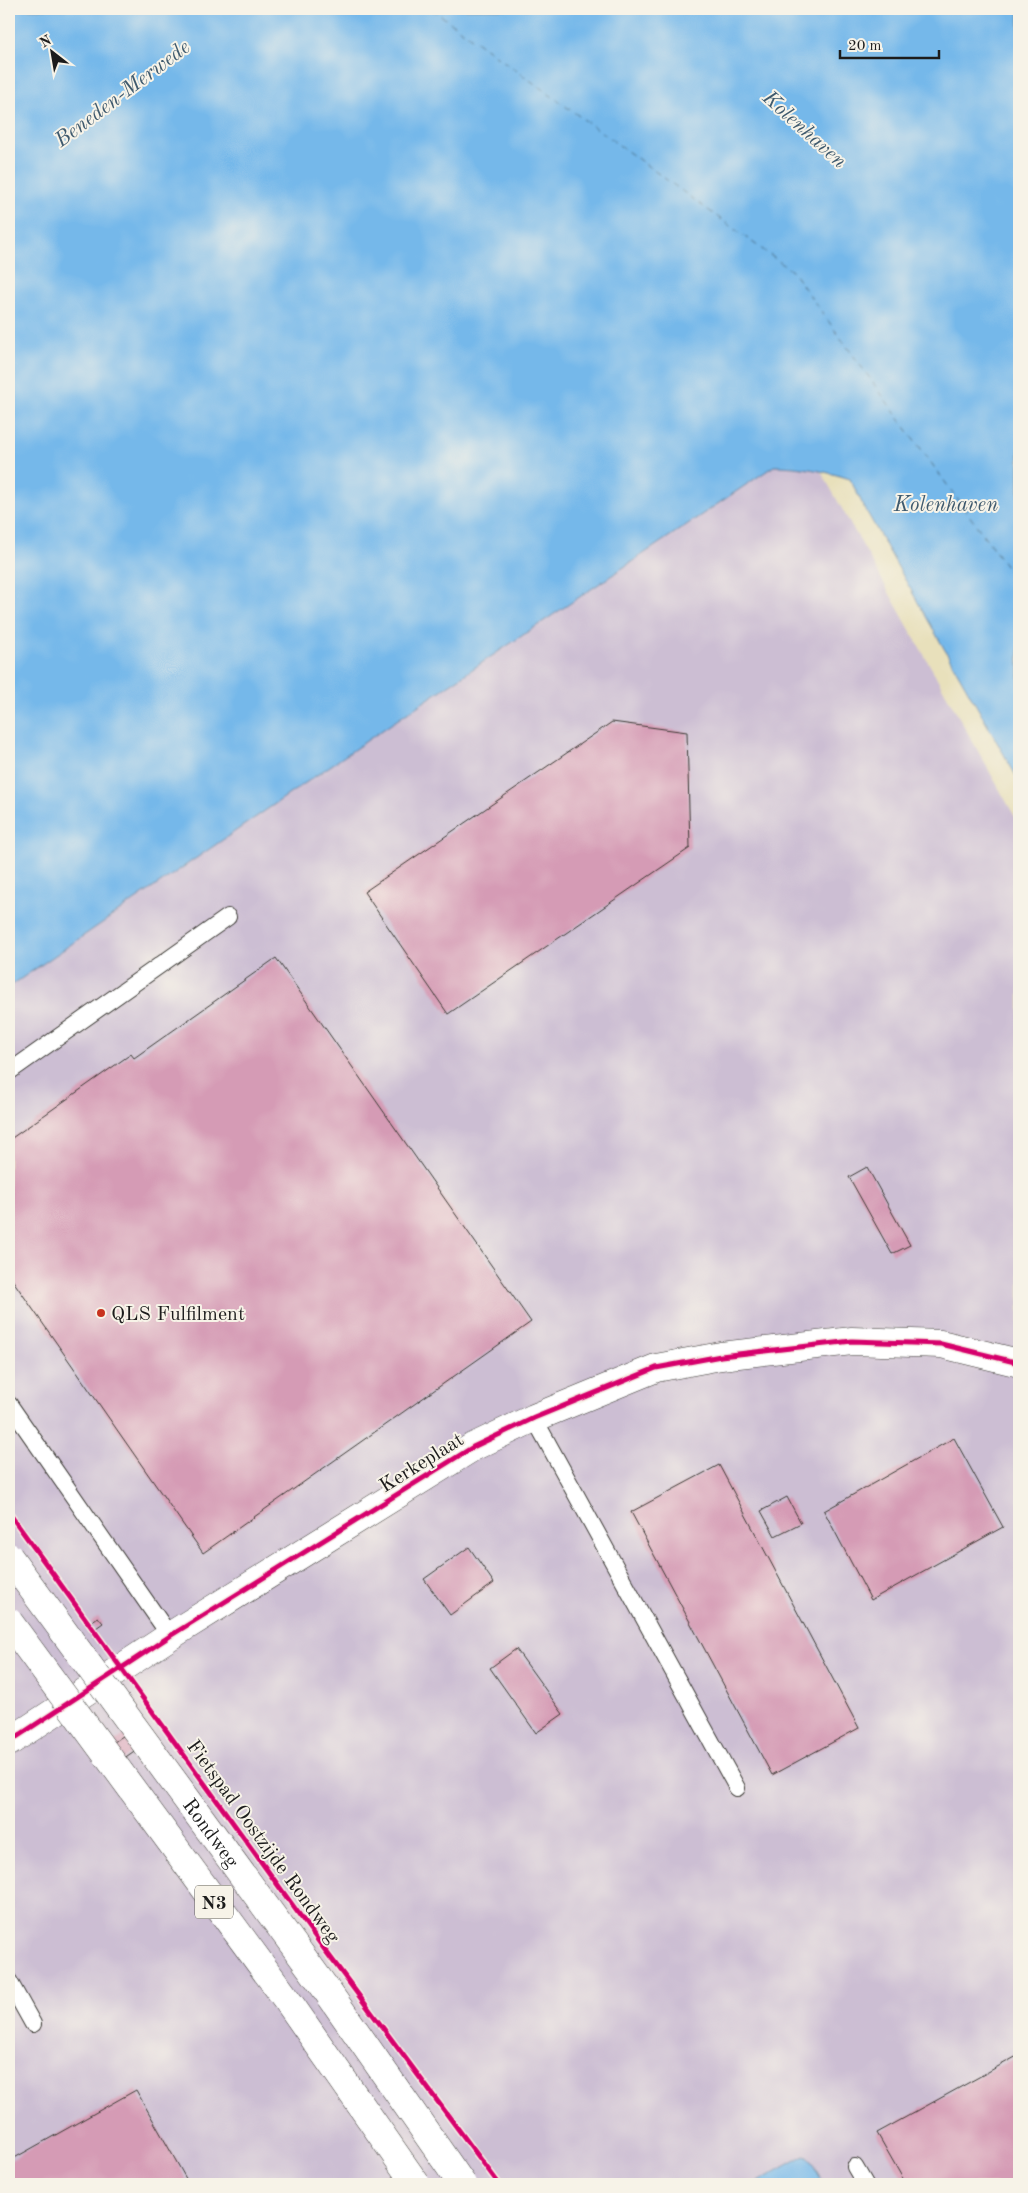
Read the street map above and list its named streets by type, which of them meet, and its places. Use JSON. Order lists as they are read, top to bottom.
{
  "streets": {
    "main road": ["Kerkeplaat", "Rondweg", "N3"],
    "cycle path": ["Fietspad Oostzijde Rondweg"]
  },
  "water": ["Beneden-Merwede", "Kolenhaven"],
  "places": ["QLS Fulfilment"],
  "scale_bar": "20 m",
  "north": "top left"
}
